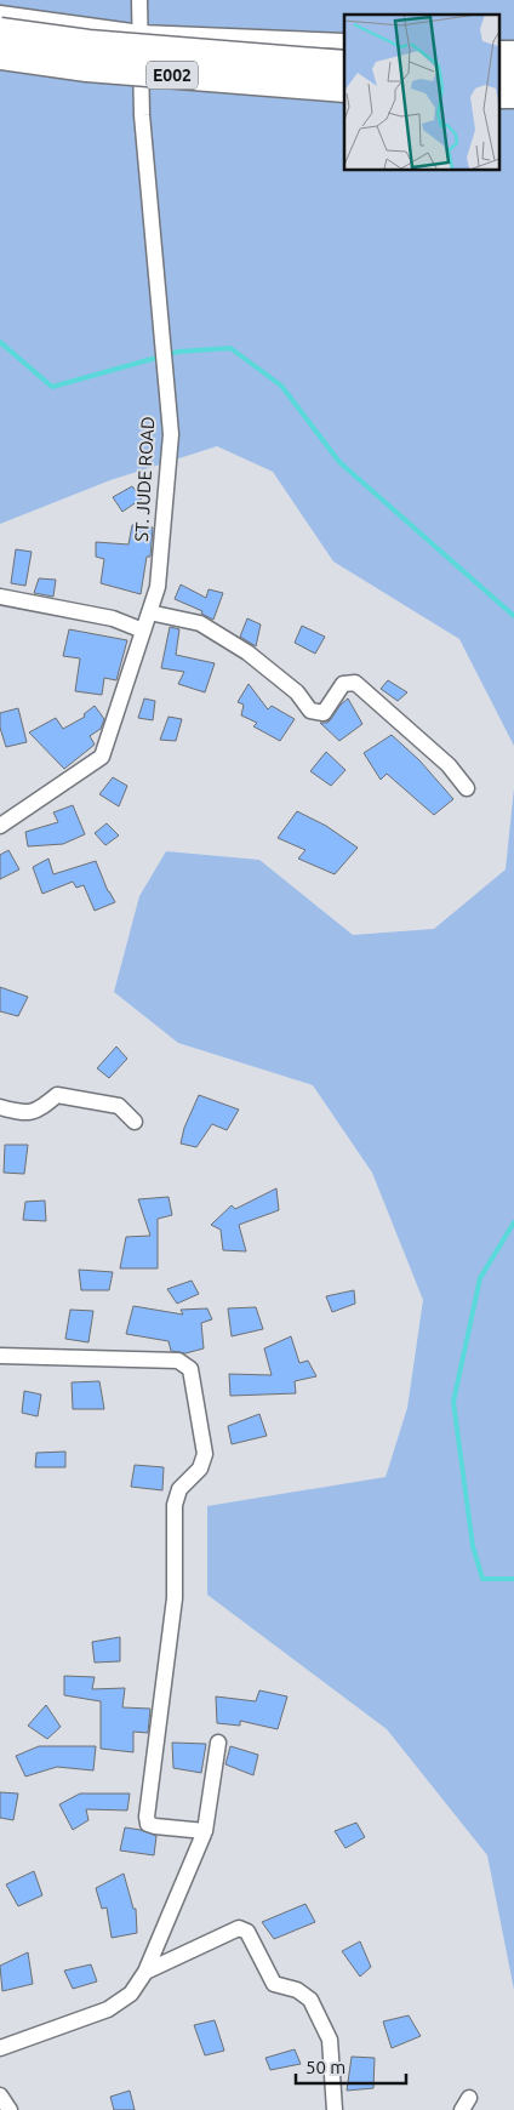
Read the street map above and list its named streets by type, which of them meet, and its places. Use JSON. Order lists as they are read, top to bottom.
{
  "streets": {
    "highway": ["E002"],
    "street": ["ST. JUDE ROAD"]
  },
  "scale_bar": "50 m"
}
